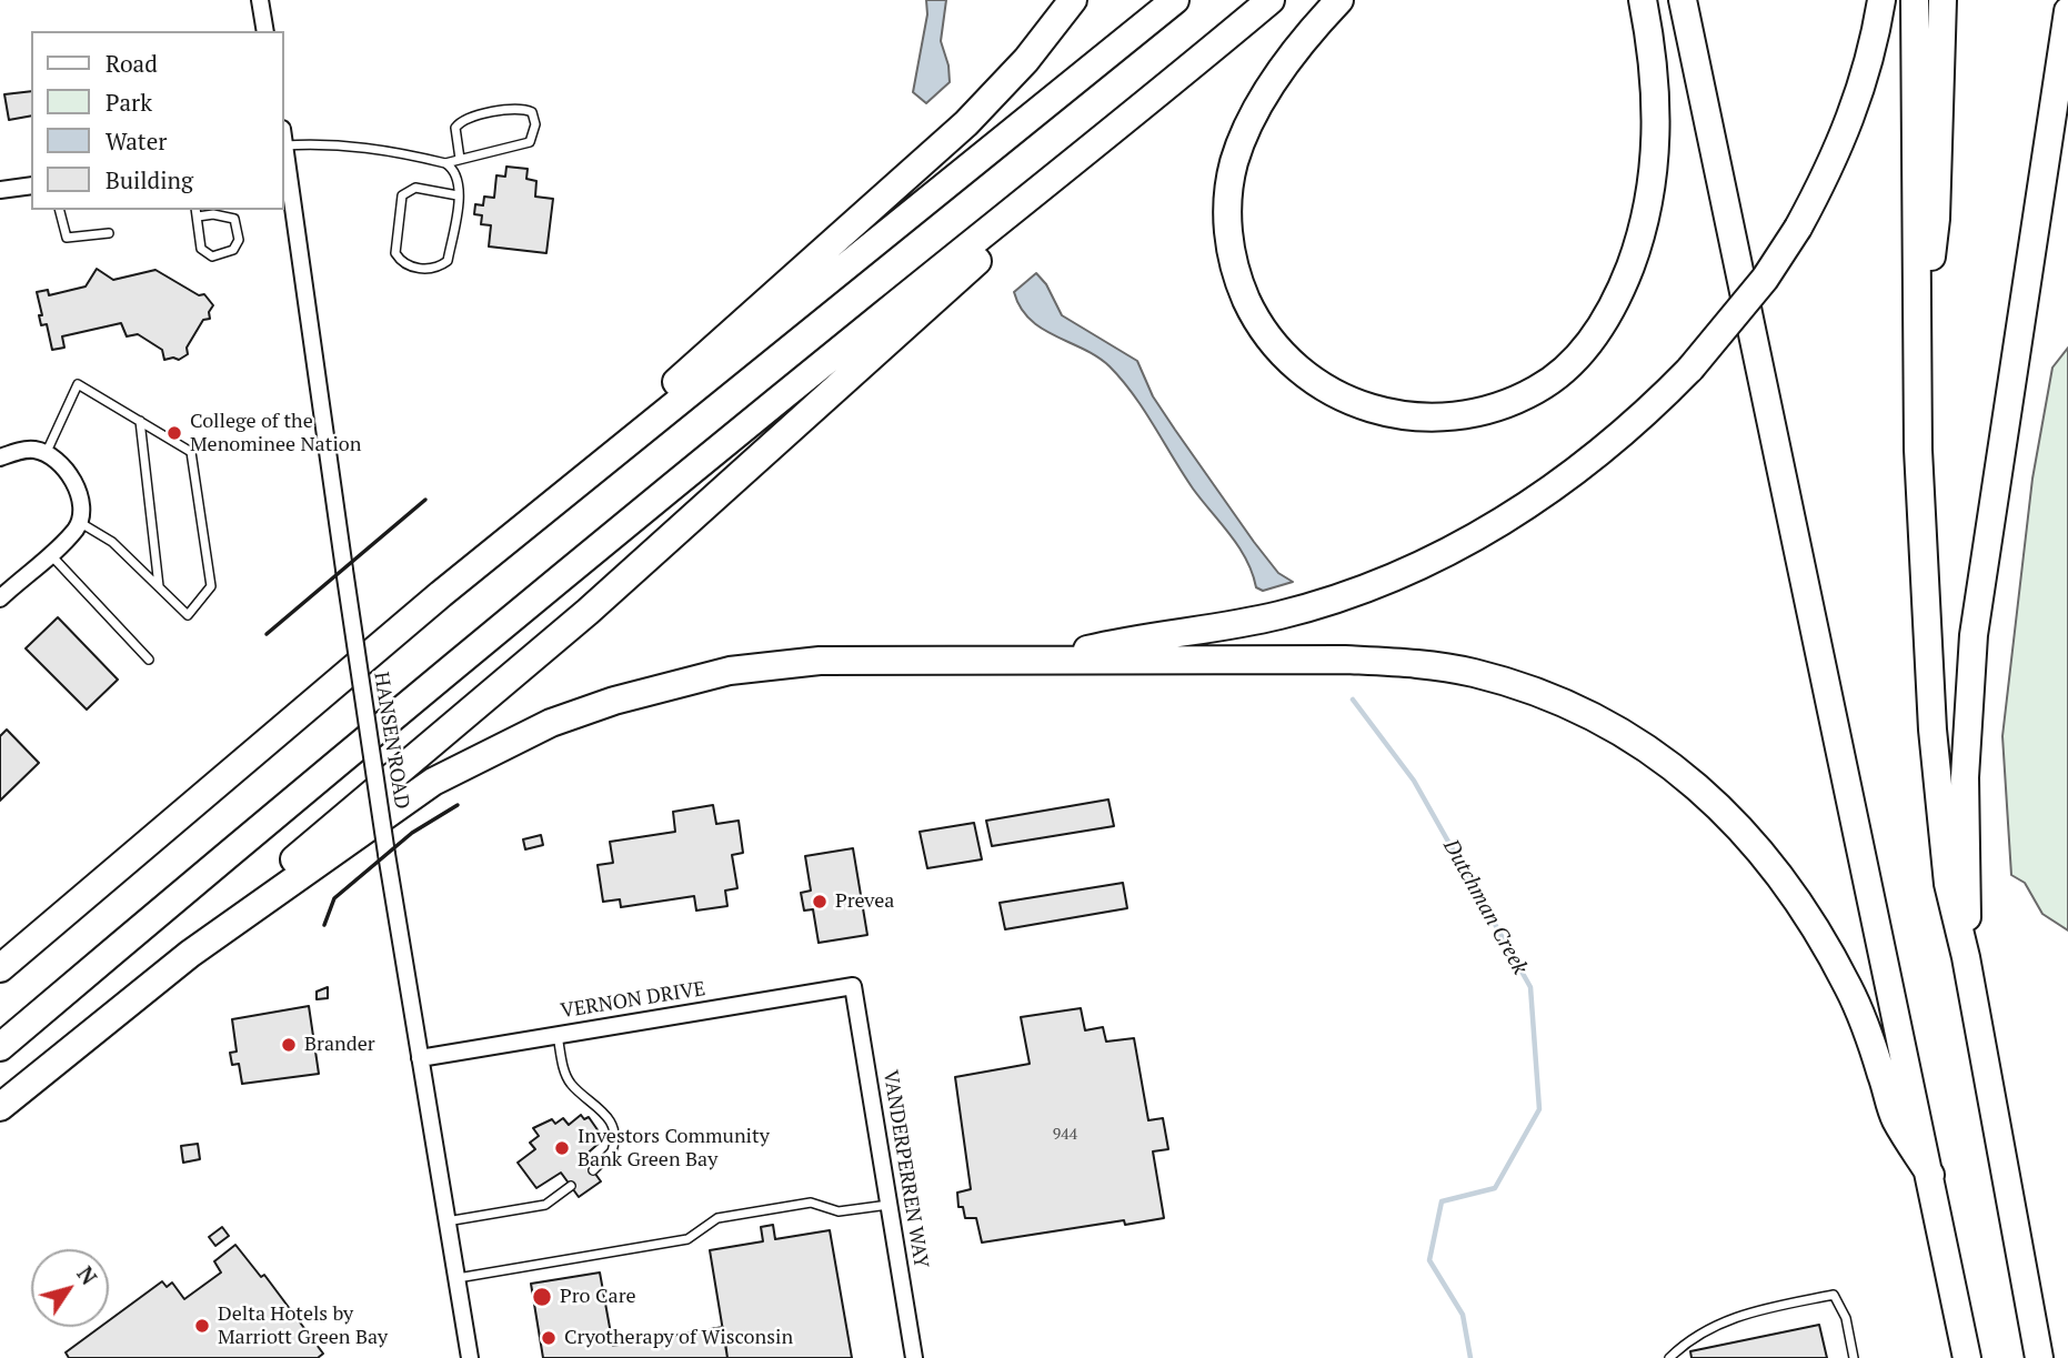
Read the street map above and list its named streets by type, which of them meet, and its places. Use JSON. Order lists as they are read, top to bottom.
{
  "streets": {
    "street": ["HANSEN ROAD", "VERNON DRIVE", "VANDERPERREN WAY"]
  },
  "crossings": [
    ["HANSEN ROAD", "VERNON DRIVE"],
    ["VERNON DRIVE", "VANDERPERREN WAY"]
  ],
  "water": ["Dutchman Creek"],
  "places": [
    "College of the Menominee Nation",
    "Prevea",
    "Brander",
    "Investors Community Bank Green Bay",
    "Pro Care",
    "Delta Hotels by Marriott Green Bay",
    "Cryotherapy of Wisconsin"
  ],
  "house_numbers": ["944"],
  "legend": [
    "Road",
    "Park",
    "Water",
    "Building"
  ],
  "north": "top right"
}
